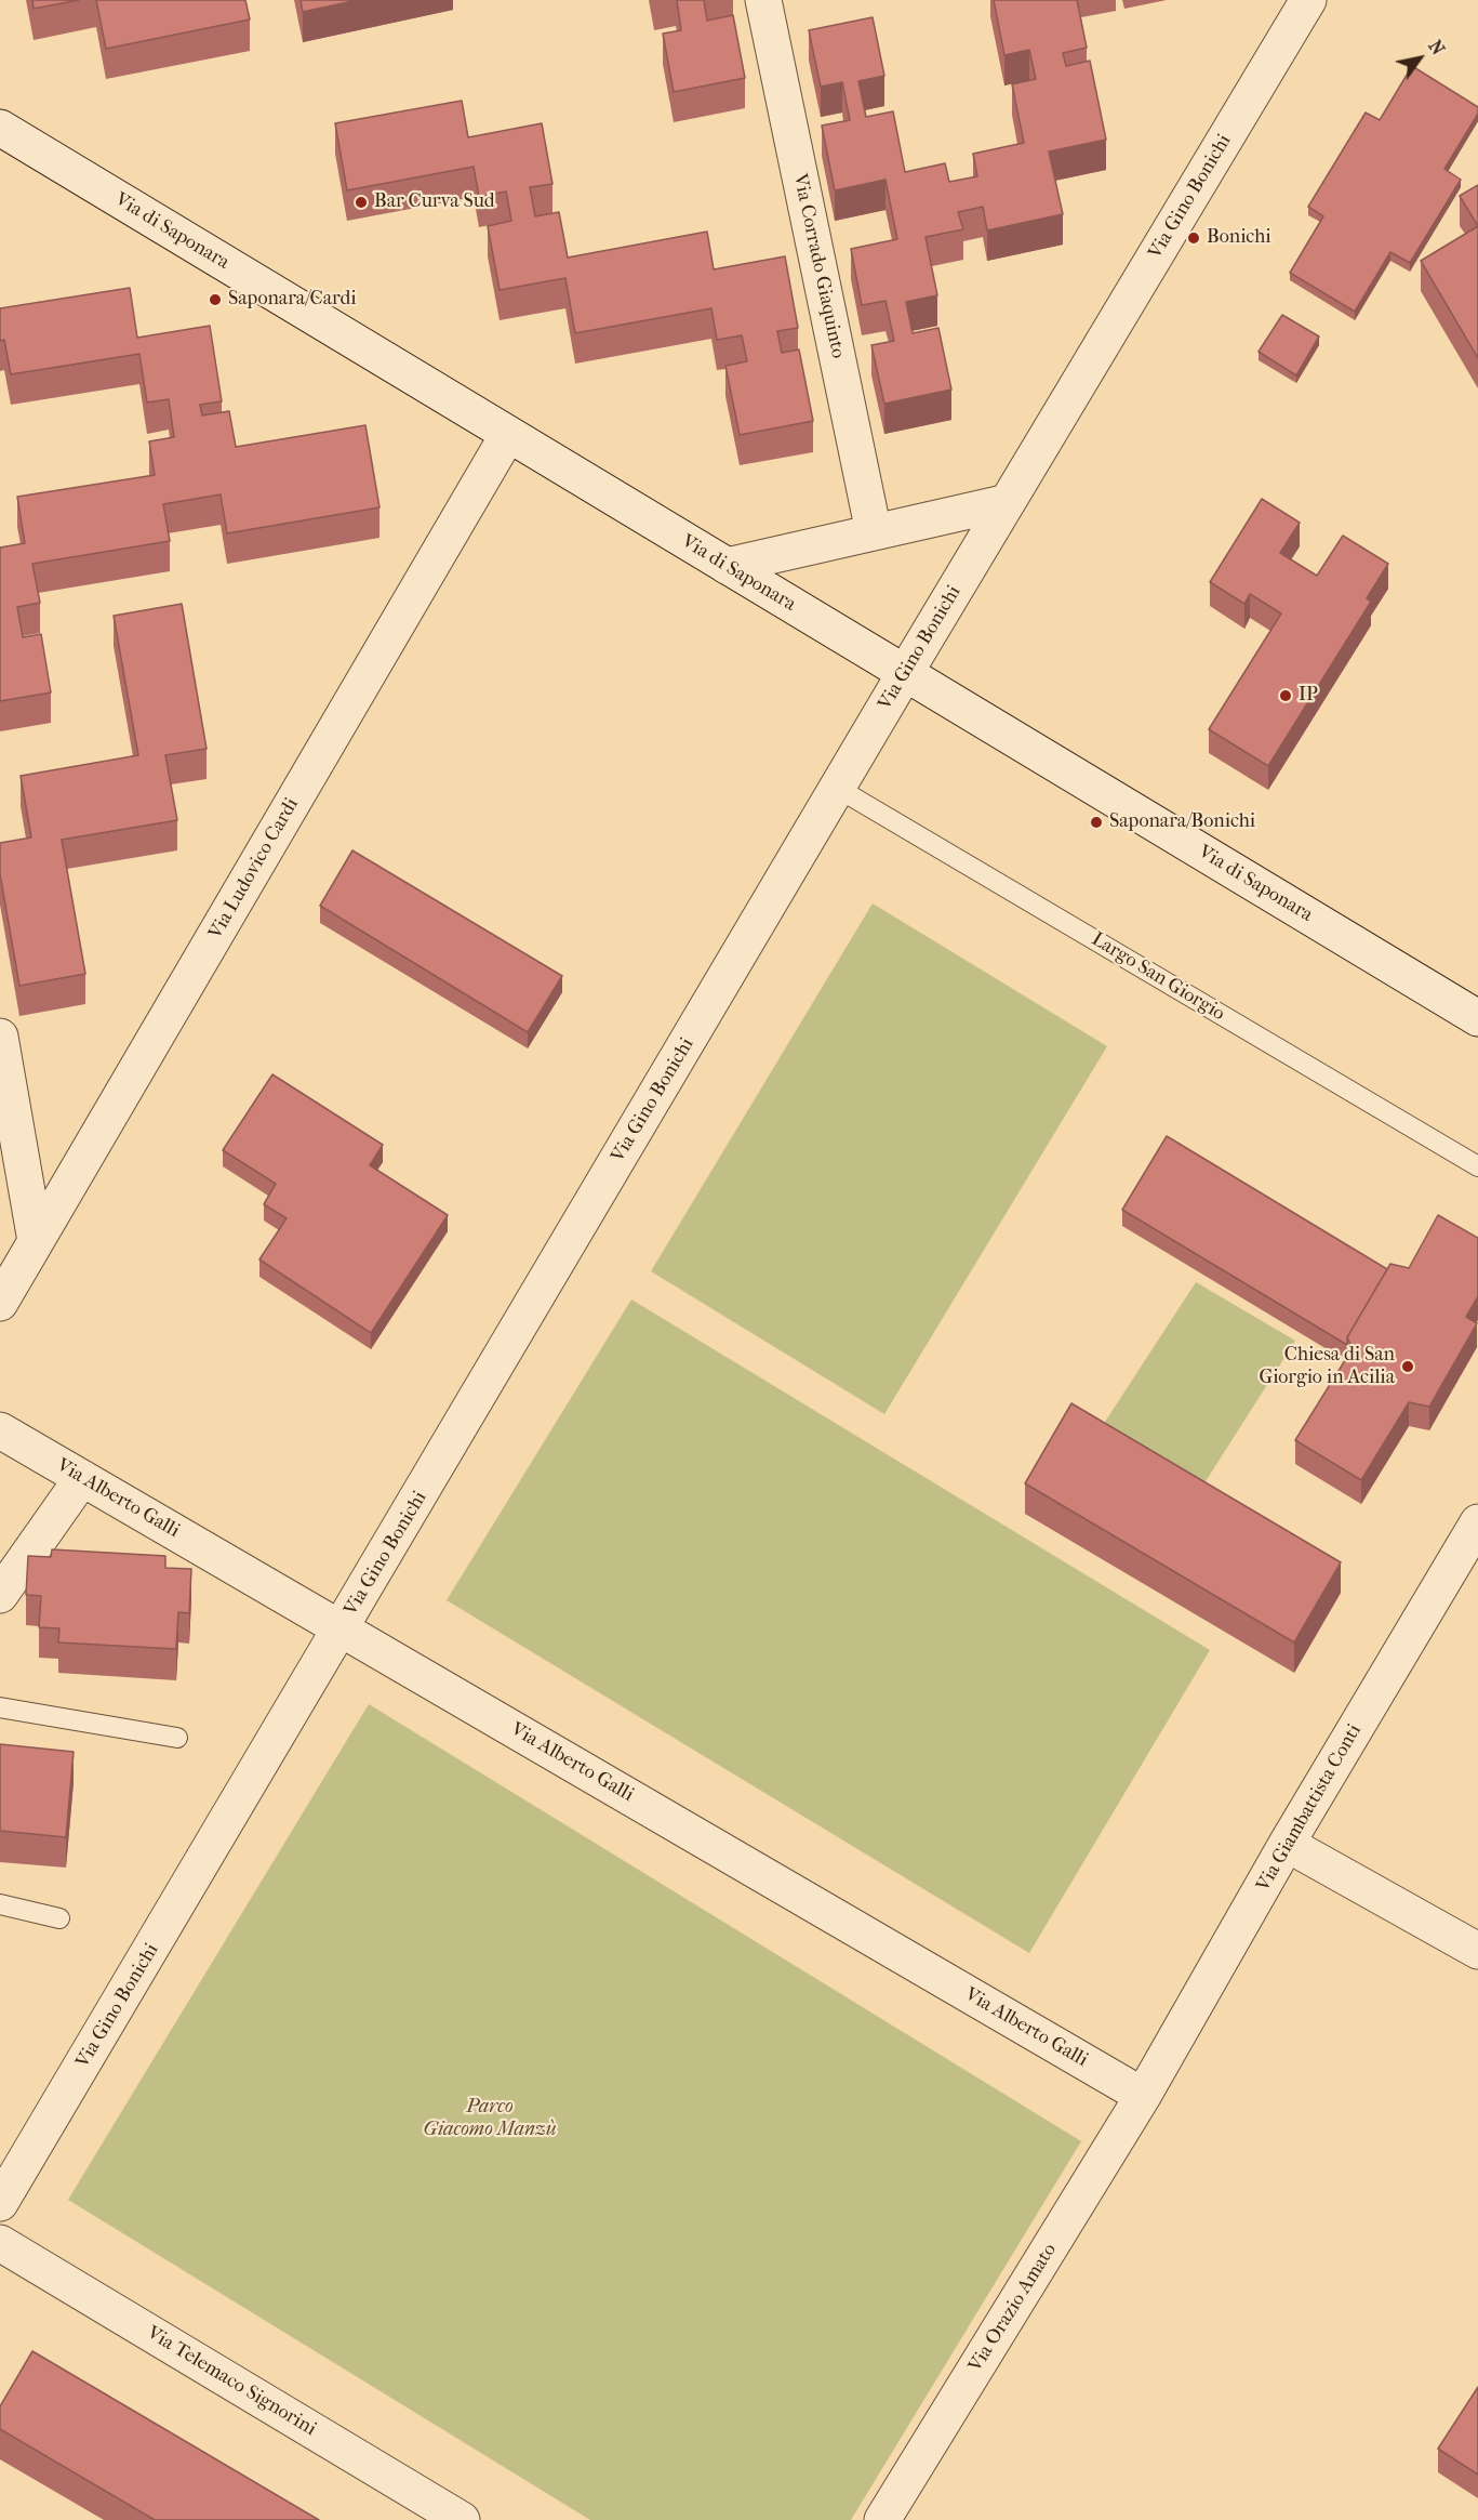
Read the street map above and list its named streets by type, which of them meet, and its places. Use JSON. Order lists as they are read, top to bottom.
{
  "streets": {
    "street": [
      "Via Gino Bonichi",
      "Via di Saponara",
      "Via Corrado Giaquinto",
      "Via Ludovico Cardi",
      "Via Alberto Galli",
      "Via Giambattista Conti",
      "Via Orazio Amato",
      "Via Telemaco Signorini"
    ],
    "lane": ["Largo San Giorgio"]
  },
  "crossings": [
    ["Via Gino Bonichi", "Via di Saponara"],
    ["Via Gino Bonichi", "Largo San Giorgio"],
    ["Via Gino Bonichi", "Via Alberto Galli"],
    ["Via di Saponara", "Via Ludovico Cardi"],
    ["Via Alberto Galli", "Via Giambattista Conti"],
    ["Via Alberto Galli", "Via Orazio Amato"],
    ["Via Giambattista Conti", "Via Orazio Amato"]
  ],
  "parks": ["Parco Giacomo Manzù"],
  "places": [
    "Bar Curva Sud",
    "Bonichi",
    "Saponara/Cardi",
    "IP",
    "Saponara/Bonichi",
    "Chiesa di San Giorgio in Acilia"
  ],
  "north": "top right"
}
